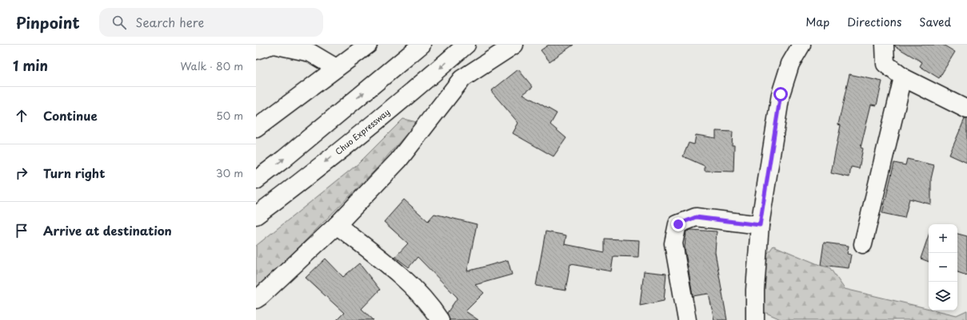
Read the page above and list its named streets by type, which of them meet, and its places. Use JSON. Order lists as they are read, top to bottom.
{
  "streets": {
    "main road": ["Chuo Expressway"]
  },
  "page": {
    "header": "Pinpoint",
    "search": "Search here",
    "nav": ["Map", "Directions", "Saved"],
    "heading": ["1 min", "Walk · 80 m"],
    "list": [
      ["Continue", "50 m"],
      ["Turn right", "30 m"],
      "Arrive at destination"
    ],
    "map_buttons": ["+", "−"]
  }
}
